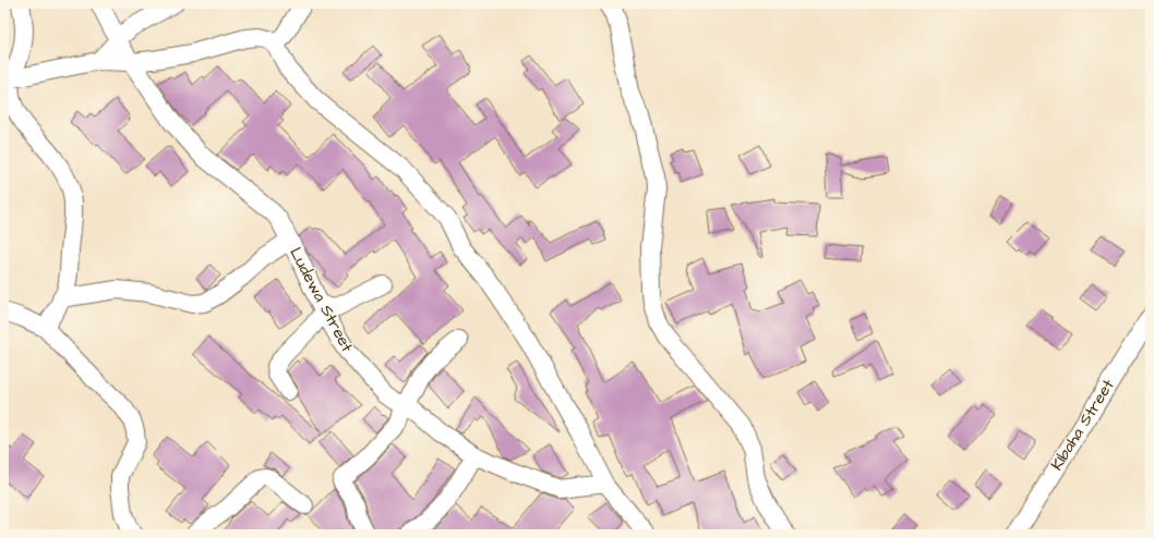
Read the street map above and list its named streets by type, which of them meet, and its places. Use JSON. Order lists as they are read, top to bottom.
{
  "streets": {
    "street": ["Ludewa Street", "KIbaha Street"]
  }
}
